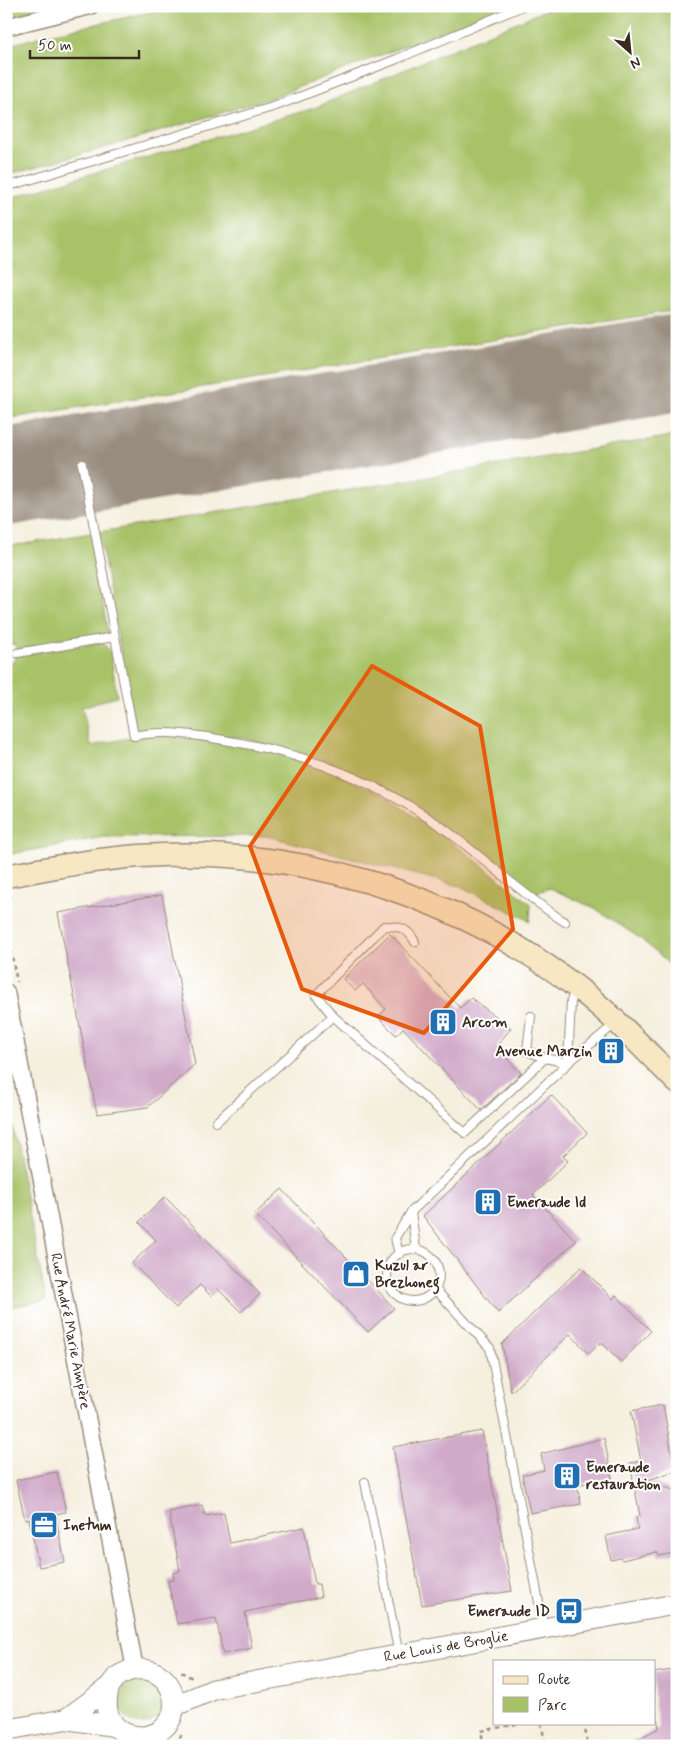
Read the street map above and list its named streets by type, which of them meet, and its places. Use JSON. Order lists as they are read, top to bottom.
{
  "streets": {
    "street": ["Rue André Marie Ampère", "Rue Louis de Broglie"]
  },
  "crossings": [
    ["Rue André Marie Ampère", "Rue Louis de Broglie"]
  ],
  "places": {
    "building": [
      "Arcom",
      "Avenue Marzin",
      "Emeraude Id",
      "Emeraude restauration"
    ],
    "shop": ["Kuzul ar Brezhoneg"],
    "office": ["Inetum"],
    "bus stop": ["Emeraude ID"]
  },
  "legend": ["Route", "Parc"],
  "scale_bar": "50 m",
  "north": "bottom right"
}
